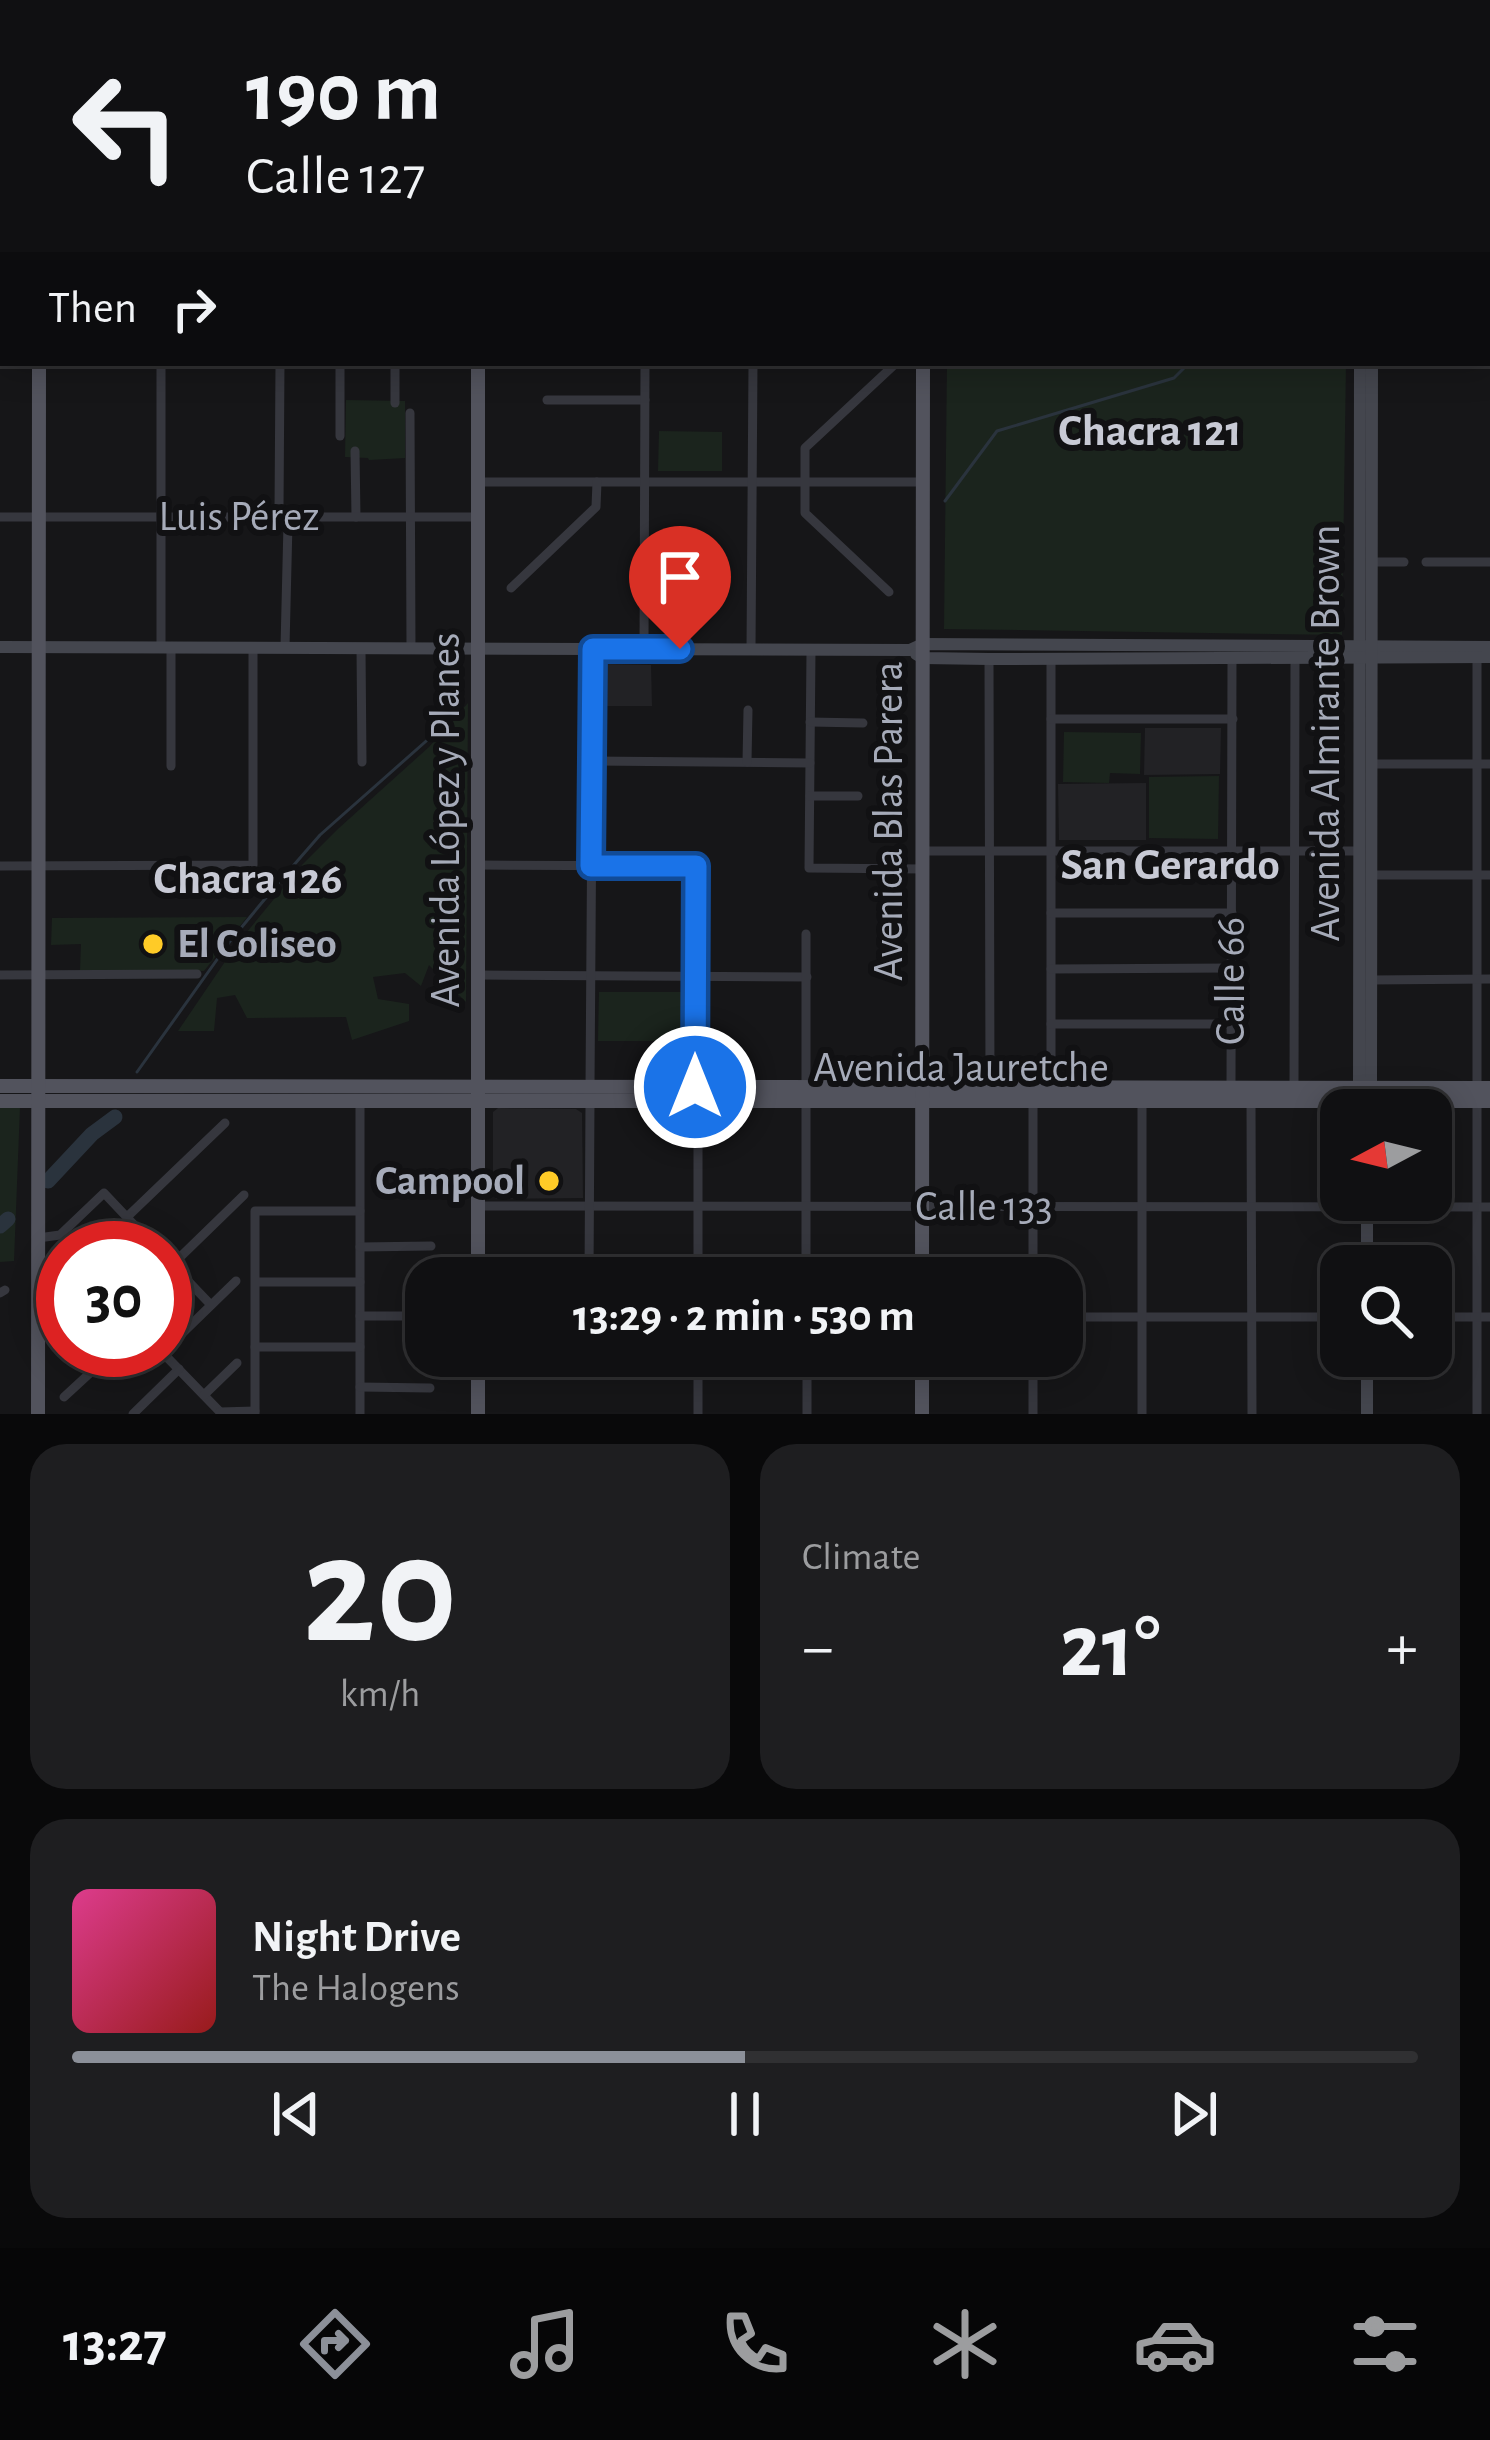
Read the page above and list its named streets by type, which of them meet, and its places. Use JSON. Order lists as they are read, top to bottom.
{
  "streets": {
    "main road": [
      "Avenida Almirante Brown",
      "Avenida López y Planes",
      "Avenida Blas Parera",
      "Avenida Jauretche"
    ],
    "street": ["Luis Pérez", "Calle 66", "Calle 133"]
  },
  "crossings": [
    ["Luis Pérez", "Avenida López y Planes"],
    ["Avenida López y Planes", "Avenida Jauretche"],
    ["Avenida López y Planes", "Calle 133"],
    ["Avenida Blas Parera", "Avenida Jauretche"],
    ["Avenida Blas Parera", "Calle 133"],
    ["Calle 66", "Avenida Jauretche"]
  ],
  "districts": ["Chacra 121", "San Gerardo", "Chacra 126"],
  "places": ["El Coliseo", "Campool"],
  "north": "left",
  "page": {
    "turn": ["190 m", "Calle 127"],
    "then": "Then",
    "limit": "30",
    "trip": "13:29 · 2 min · 530 m",
    "tile": [
      ["20", "km/h"],
      "Climate"
    ],
    "heat": ["−", "21°", "+"],
    "song": ["Night Drive", "The Halogens"],
    "tabs": "13:27"
  }
}
